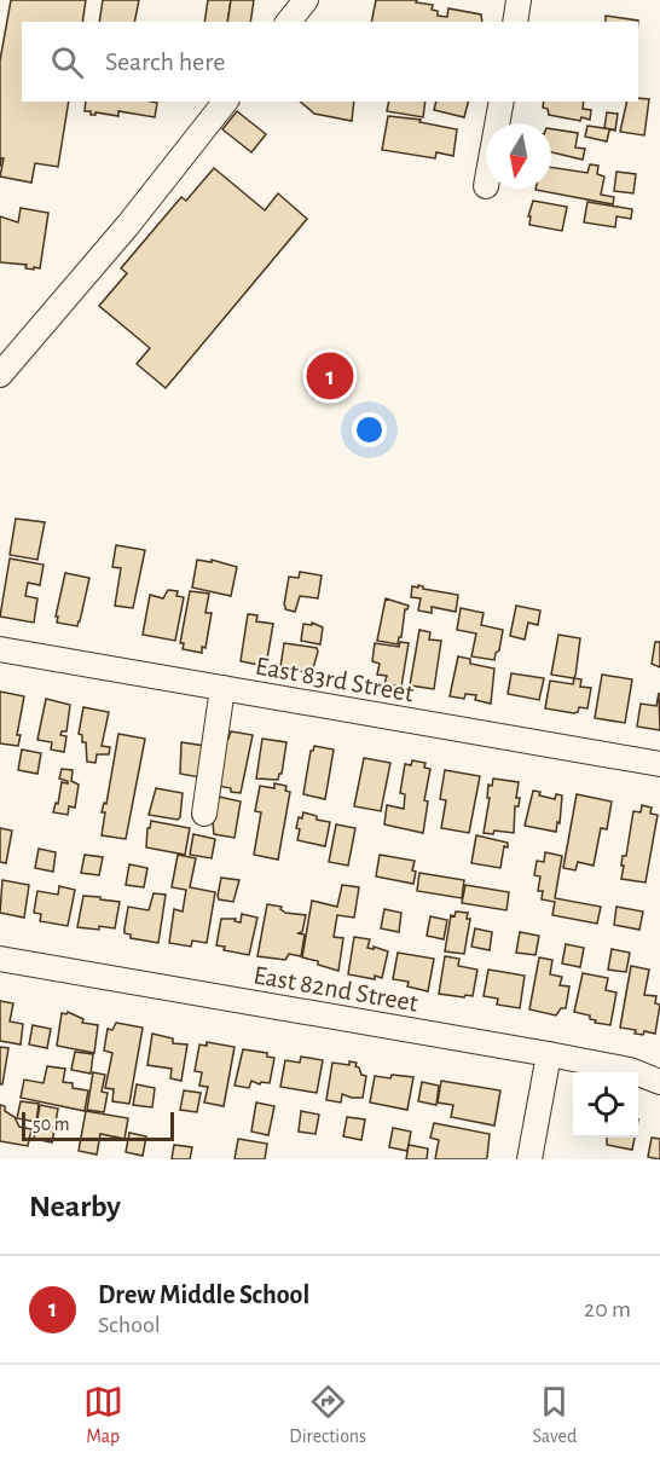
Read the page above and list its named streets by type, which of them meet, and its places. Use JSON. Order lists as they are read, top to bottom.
{
  "streets": {
    "street": ["East 83rd Street", "East 82nd Street"]
  },
  "scale_bar": "50 m",
  "north": "bottom",
  "page": {
    "search": "Search here",
    "pins": "1",
    "scale": "50 m",
    "heading": "Nearby",
    "list": [
      {
        "mark": "1",
        "name": "Drew Middle School",
        "note": "School",
        "value": "20 m"
      }
    ],
    "nav": ["Map", "Directions", "Saved"]
  }
}
